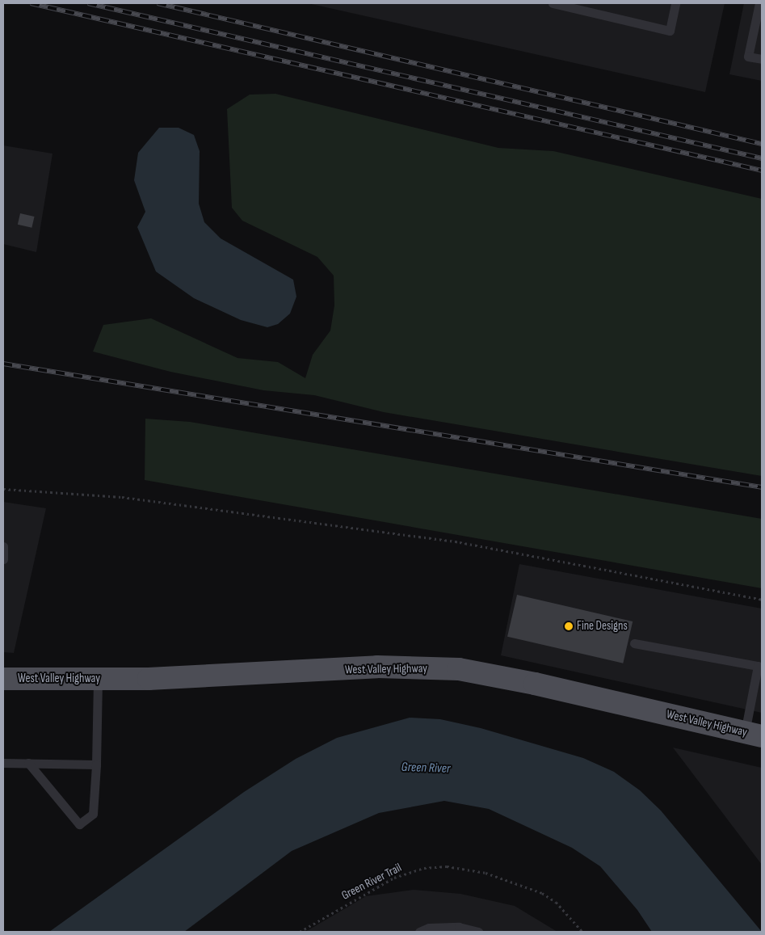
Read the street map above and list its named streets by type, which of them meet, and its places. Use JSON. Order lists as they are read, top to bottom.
{
  "streets": {
    "main road": ["West Valley Highway"],
    "path": ["Green River Trail"]
  },
  "water": ["Green River"],
  "places": ["Fine Designs"]
}
